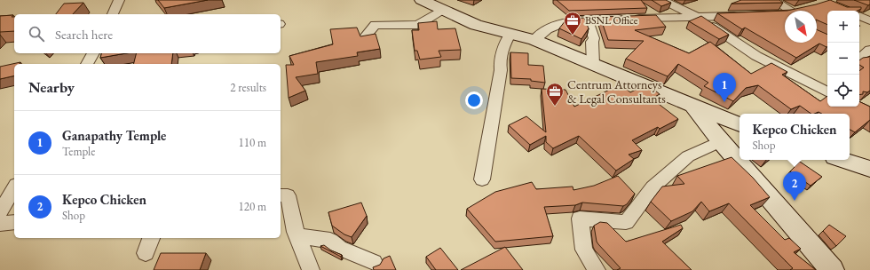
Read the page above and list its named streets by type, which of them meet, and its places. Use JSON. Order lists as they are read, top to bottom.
{
  "places": {
    "office": ["BSNL Office", "Centrum Attorneys & Legal Consultants"]
  },
  "north": "bottom right",
  "page": {
    "map_buttons": ["+", "−"],
    "search": "Search here",
    "heading": ["Nearby", "2 results"],
    "pins": ["1", "2"],
    "list": [
      {
        "mark": "1",
        "name": "Ganapathy Temple",
        "note": "Temple",
        "value": "110 m"
      },
      {
        "mark": "2",
        "name": "Kepco Chicken",
        "note": "Shop",
        "value": "120 m"
      }
    ],
    "popup": ["Kepco Chicken", "Shop"]
  }
}
